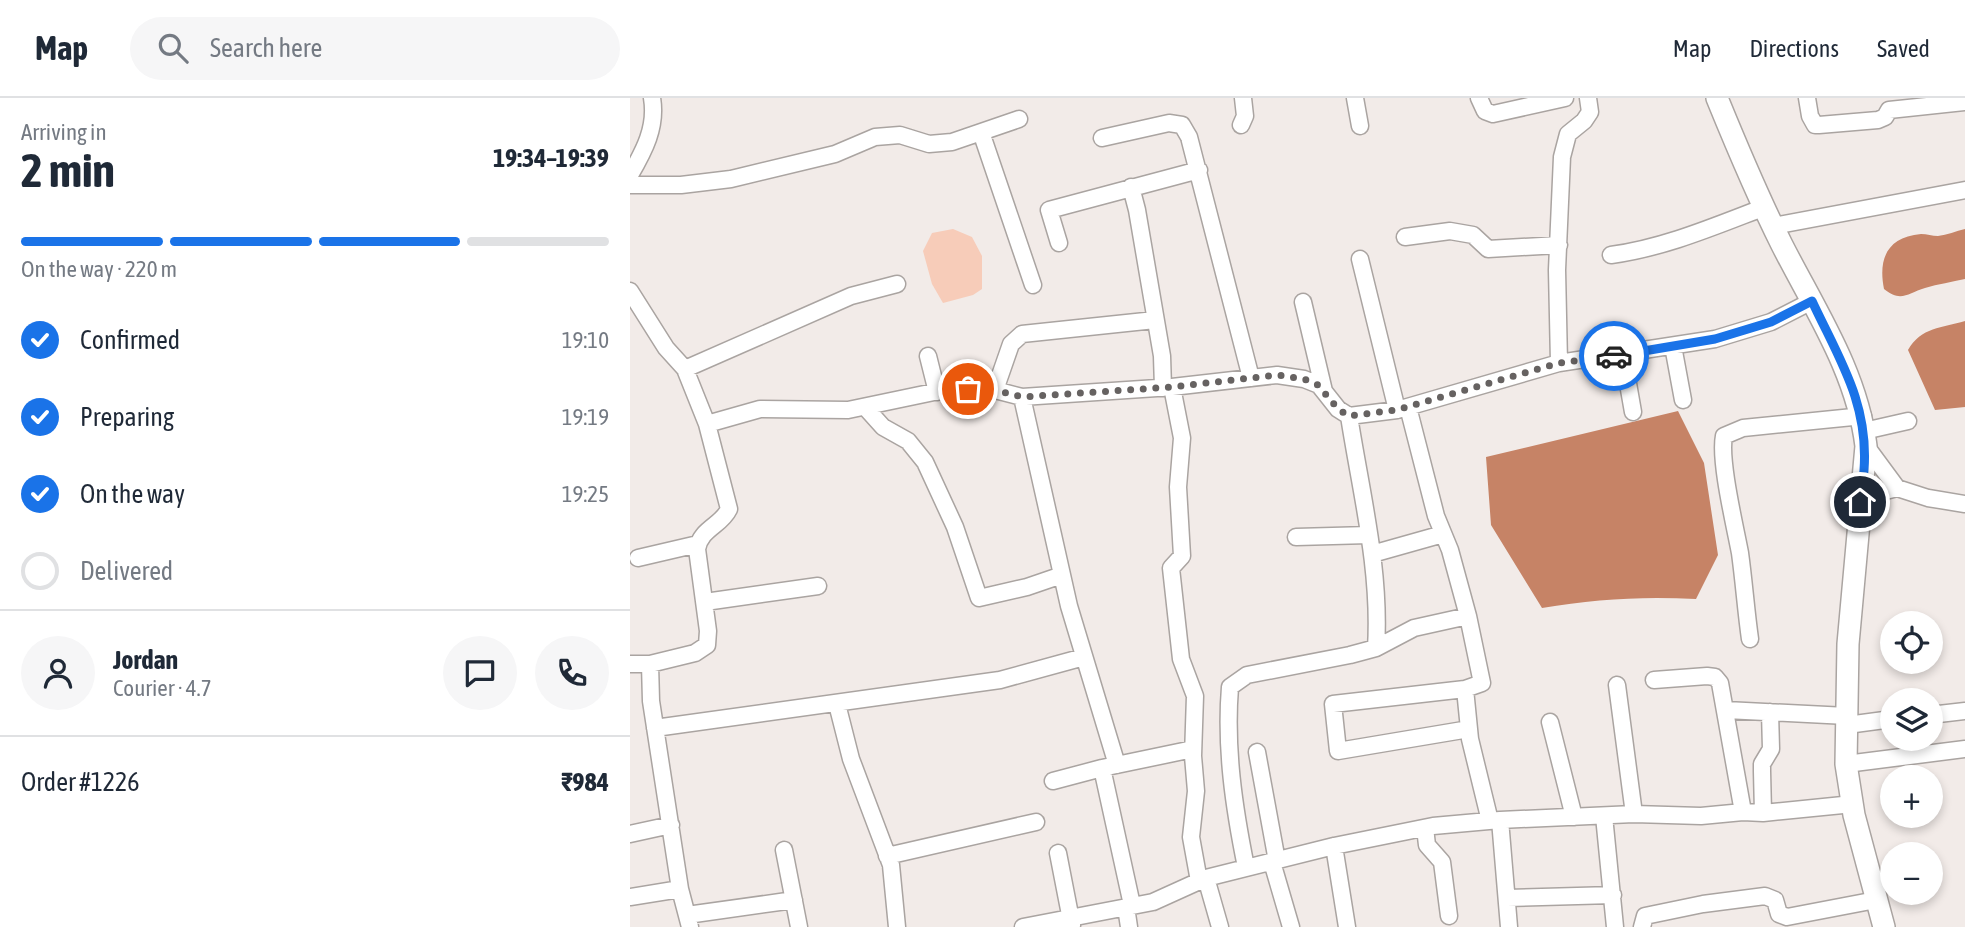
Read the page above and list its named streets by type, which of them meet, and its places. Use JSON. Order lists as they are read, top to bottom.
{
  "page": {
    "header": "Map",
    "search": "Search here",
    "nav": ["Map", "Directions", "Saved"],
    "heading": ["2 min", "Arriving in", "19:34–19:39"],
    "panel": [
      "Jordan",
      "Courier · 4.7",
      "Order #1226",
      "₹984"
    ],
    "bar": "On the way · 220 m",
    "list": [
      ["Confirmed", "19:10"],
      ["Preparing", "19:19"],
      ["On the way", "19:25"],
      "Delivered"
    ],
    "map_buttons": ["+", "−"]
  }
}
